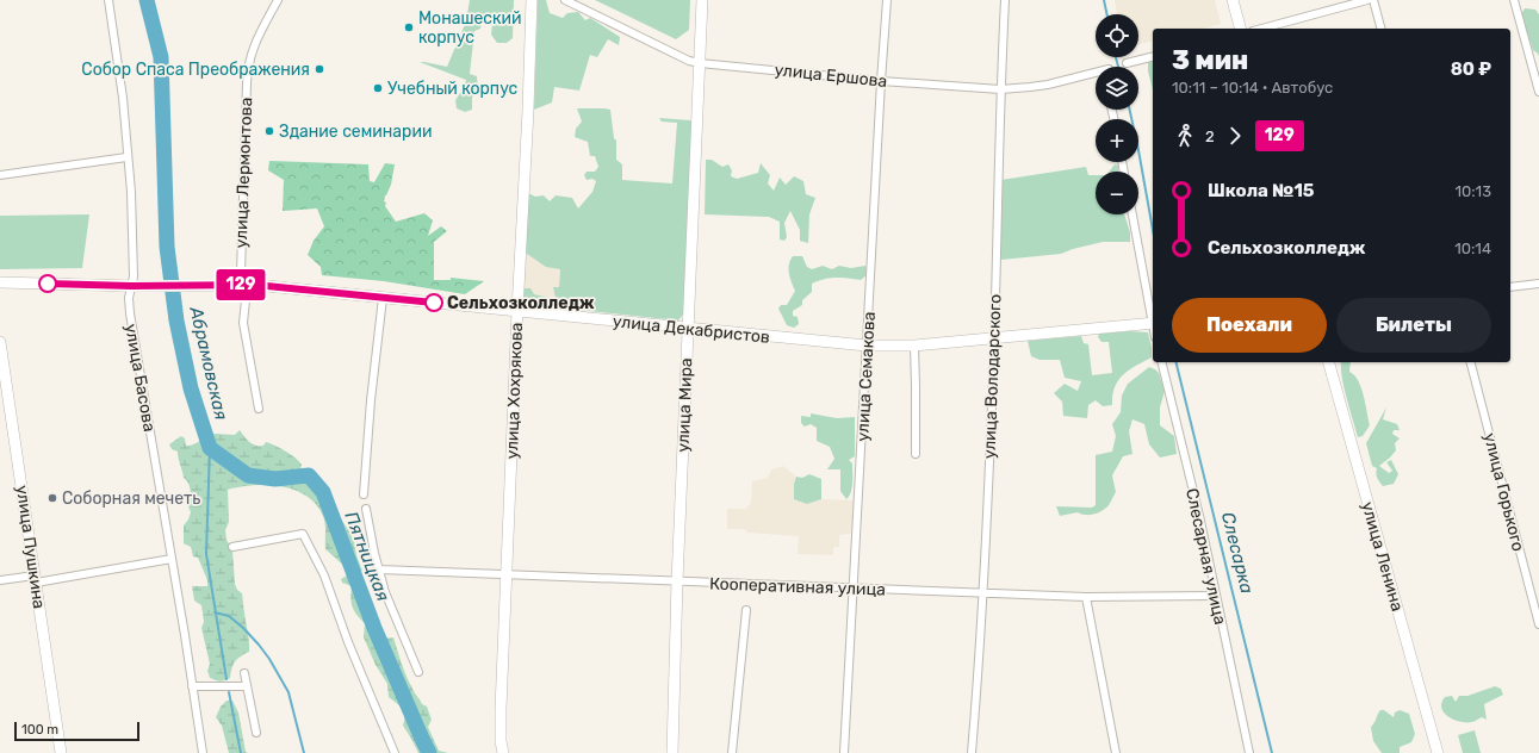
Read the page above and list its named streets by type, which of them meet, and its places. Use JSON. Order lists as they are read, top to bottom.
{
  "streets": {
    "street": [
      "улица Ершова",
      "улица Лермонтова",
      "улица Декабристов",
      "улица Семакова",
      "улица Володарского",
      "улица Басова",
      "улица Хохрякова",
      "улица Мира",
      "улица Горького",
      "улица Пушкина",
      "Слесарная улица",
      "улица Ленина",
      "Кооперативная улица"
    ]
  },
  "crossings": [
    ["улица Ершова", "улица Семакова"],
    ["улица Ершова", "улица Володарского"],
    ["улица Ершова", "улица Мира"],
    ["улица Лермонтова", "улица Декабристов"],
    ["улица Декабристов", "улица Семакова"],
    ["улица Декабристов", "улица Володарского"],
    ["улица Декабристов", "улица Басова"],
    ["улица Декабристов", "улица Хохрякова"],
    ["улица Декабристов", "улица Мира"],
    ["улица Семакова", "Кооперативная улица"],
    ["улица Володарского", "Кооперативная улица"],
    ["улица Хохрякова", "Кооперативная улица"],
    ["улица Мира", "Кооперативная улица"],
    ["Слесарная улица", "Кооперативная улица"]
  ],
  "water": ["Абрамовская", "Слесарка", "Пятницкая"],
  "places": [
    "Монашеский корпус",
    "Собор Спаса Преображения",
    "Учебный корпус",
    "Здание семинарии",
    "Сельхозколледж",
    "Соборная мечеть"
  ],
  "lines": ["bus line 129"],
  "scale_bar": "100 m",
  "page": {
    "on_map": "129",
    "map_buttons": ["+", "−"],
    "heading": ["3 мин", "10:11 – 10:14 · Автобус", "80 ₽"],
    "legs": ["2", "129"],
    "list": [
      {
        "name": "Школа №15",
        "value": "10:13"
      },
      {
        "name": "Сельхозколледж",
        "value": "10:14"
      }
    ],
    "buttons": ["Поехали", "Билеты"],
    "scale": "100 m"
  }
}
